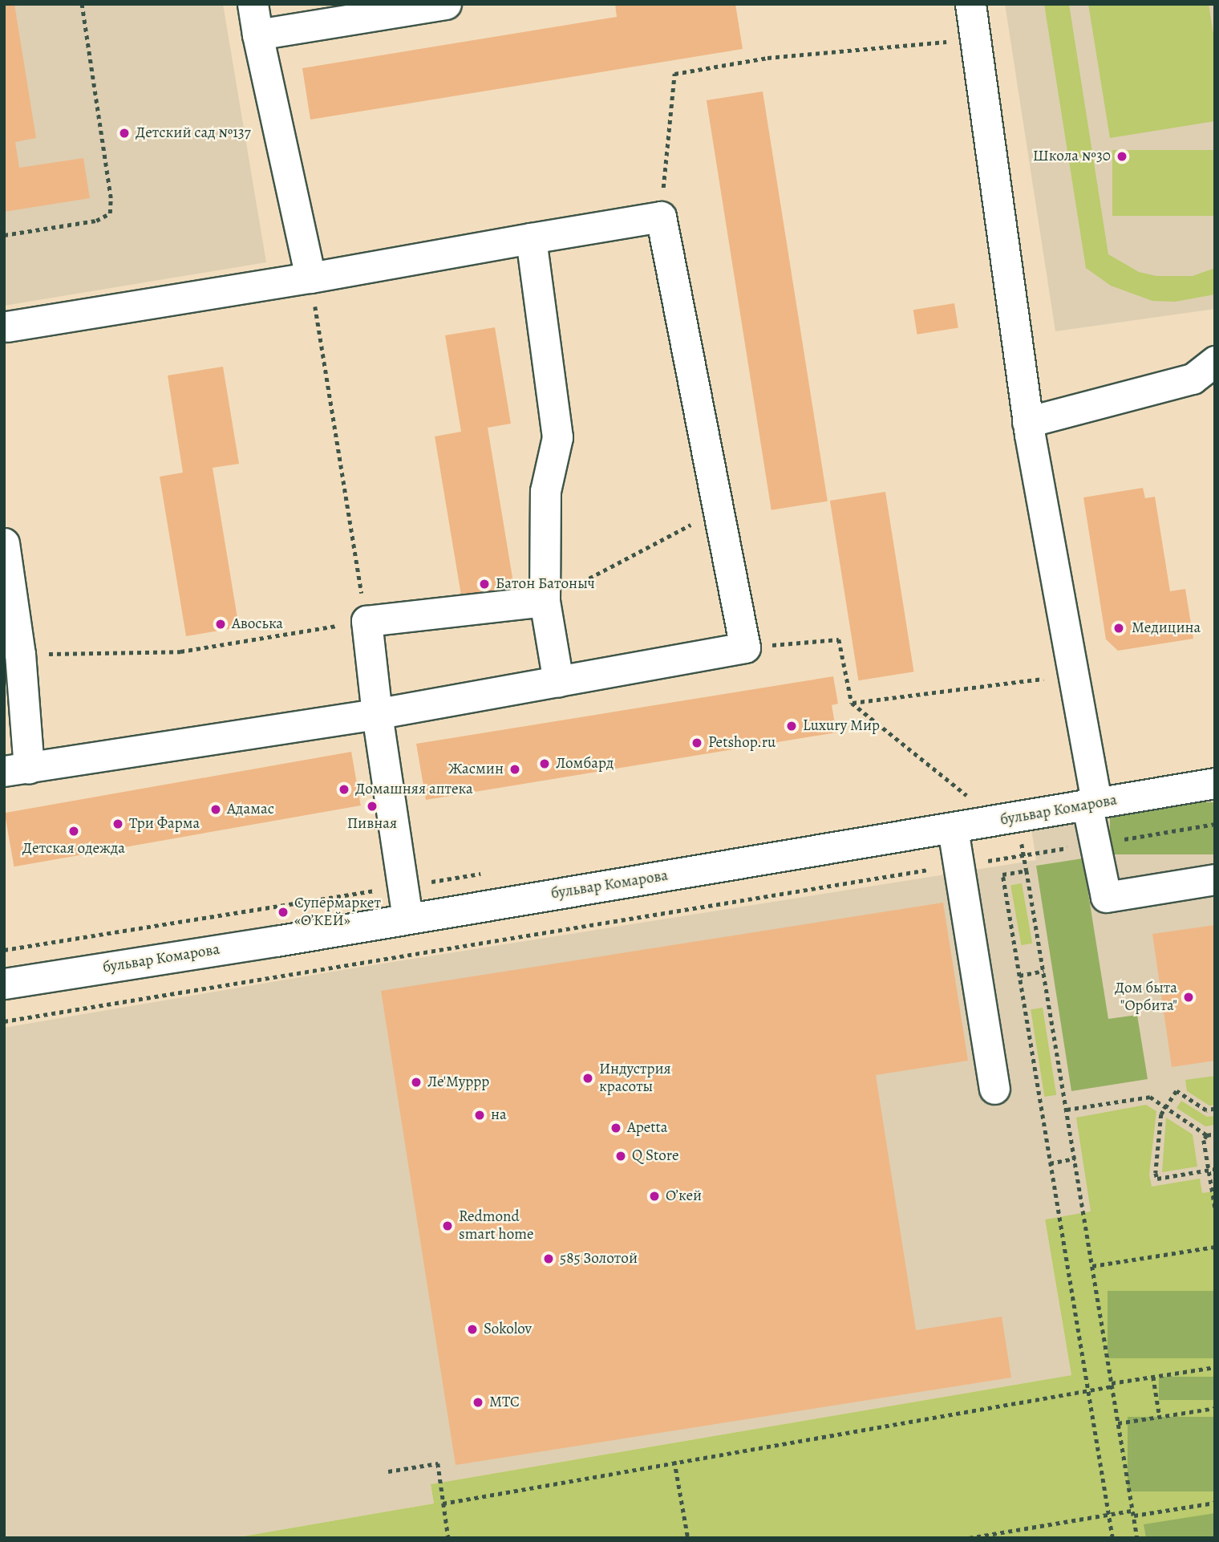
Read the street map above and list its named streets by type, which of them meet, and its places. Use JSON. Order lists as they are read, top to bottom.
{
  "streets": {
    "street": ["бульвар Комарова"]
  },
  "places": [
    "Детский сад №137",
    "Школа №30",
    "Батон Батоныч",
    "Авоська",
    "Медицина",
    "Luxury Мир",
    "Petshop.ru",
    "Ломбард",
    "Жасмин",
    "Домашняя аптека",
    "Пивная",
    "Адамас",
    "Три Фарма",
    "Детская одежда",
    "Супермаркет «О’КЕЙ»",
    "Дом быта \"Орбита\"",
    "Индустрия красоты",
    "Ле'Муррр",
    "на",
    "Apetta",
    "Q Store",
    "О’кей",
    "Redmond smart home",
    "585 Золотой",
    "Sokolov",
    "МТС"
  ]
}
